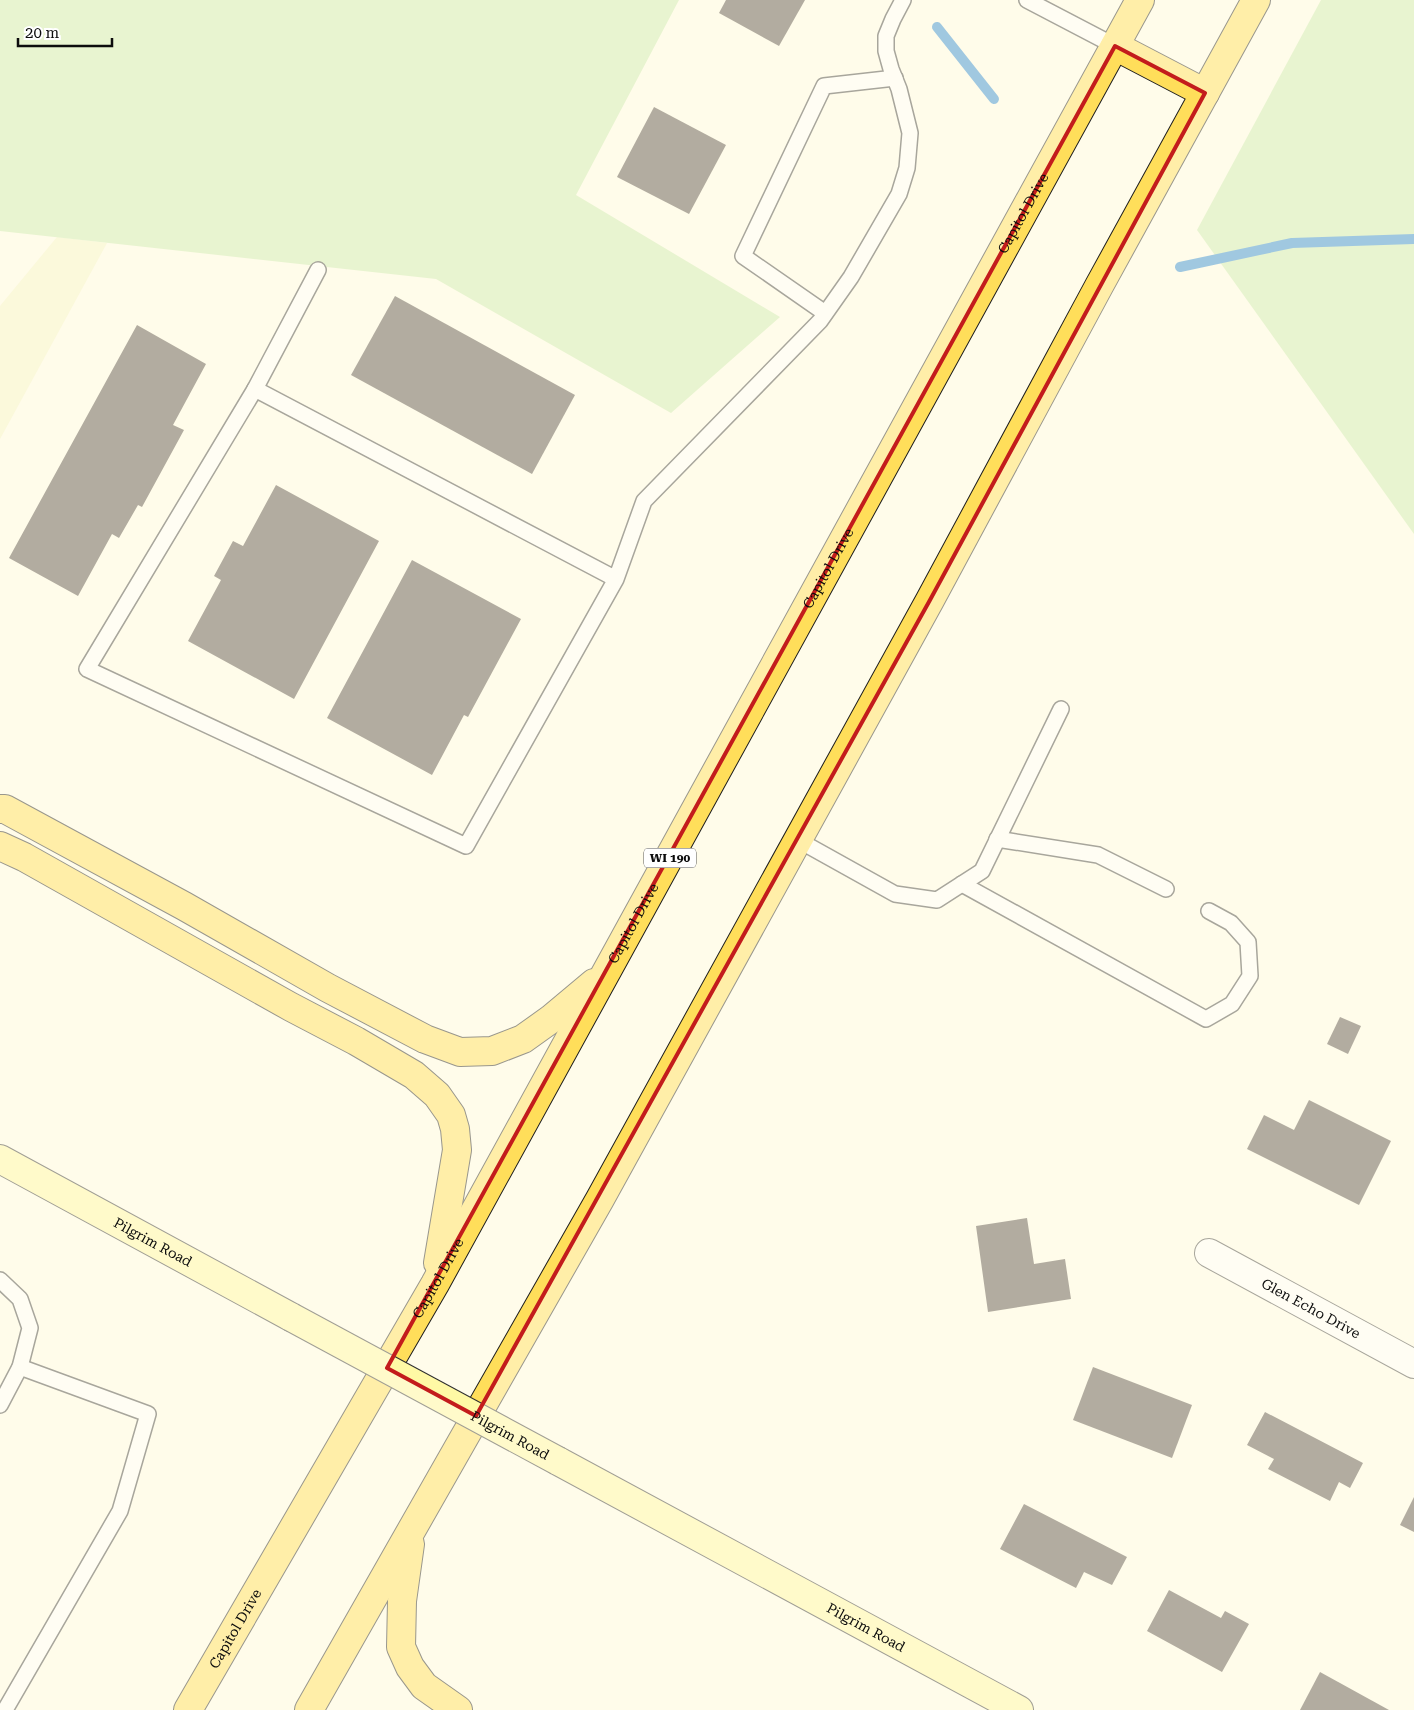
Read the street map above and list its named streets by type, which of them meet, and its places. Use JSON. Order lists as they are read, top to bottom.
{
  "streets": {
    "main road": ["Capitol Drive", "WI 190", "Pilgrim Road"],
    "street": ["Glen Echo Drive"]
  },
  "scale_bar": "20 m"
}
